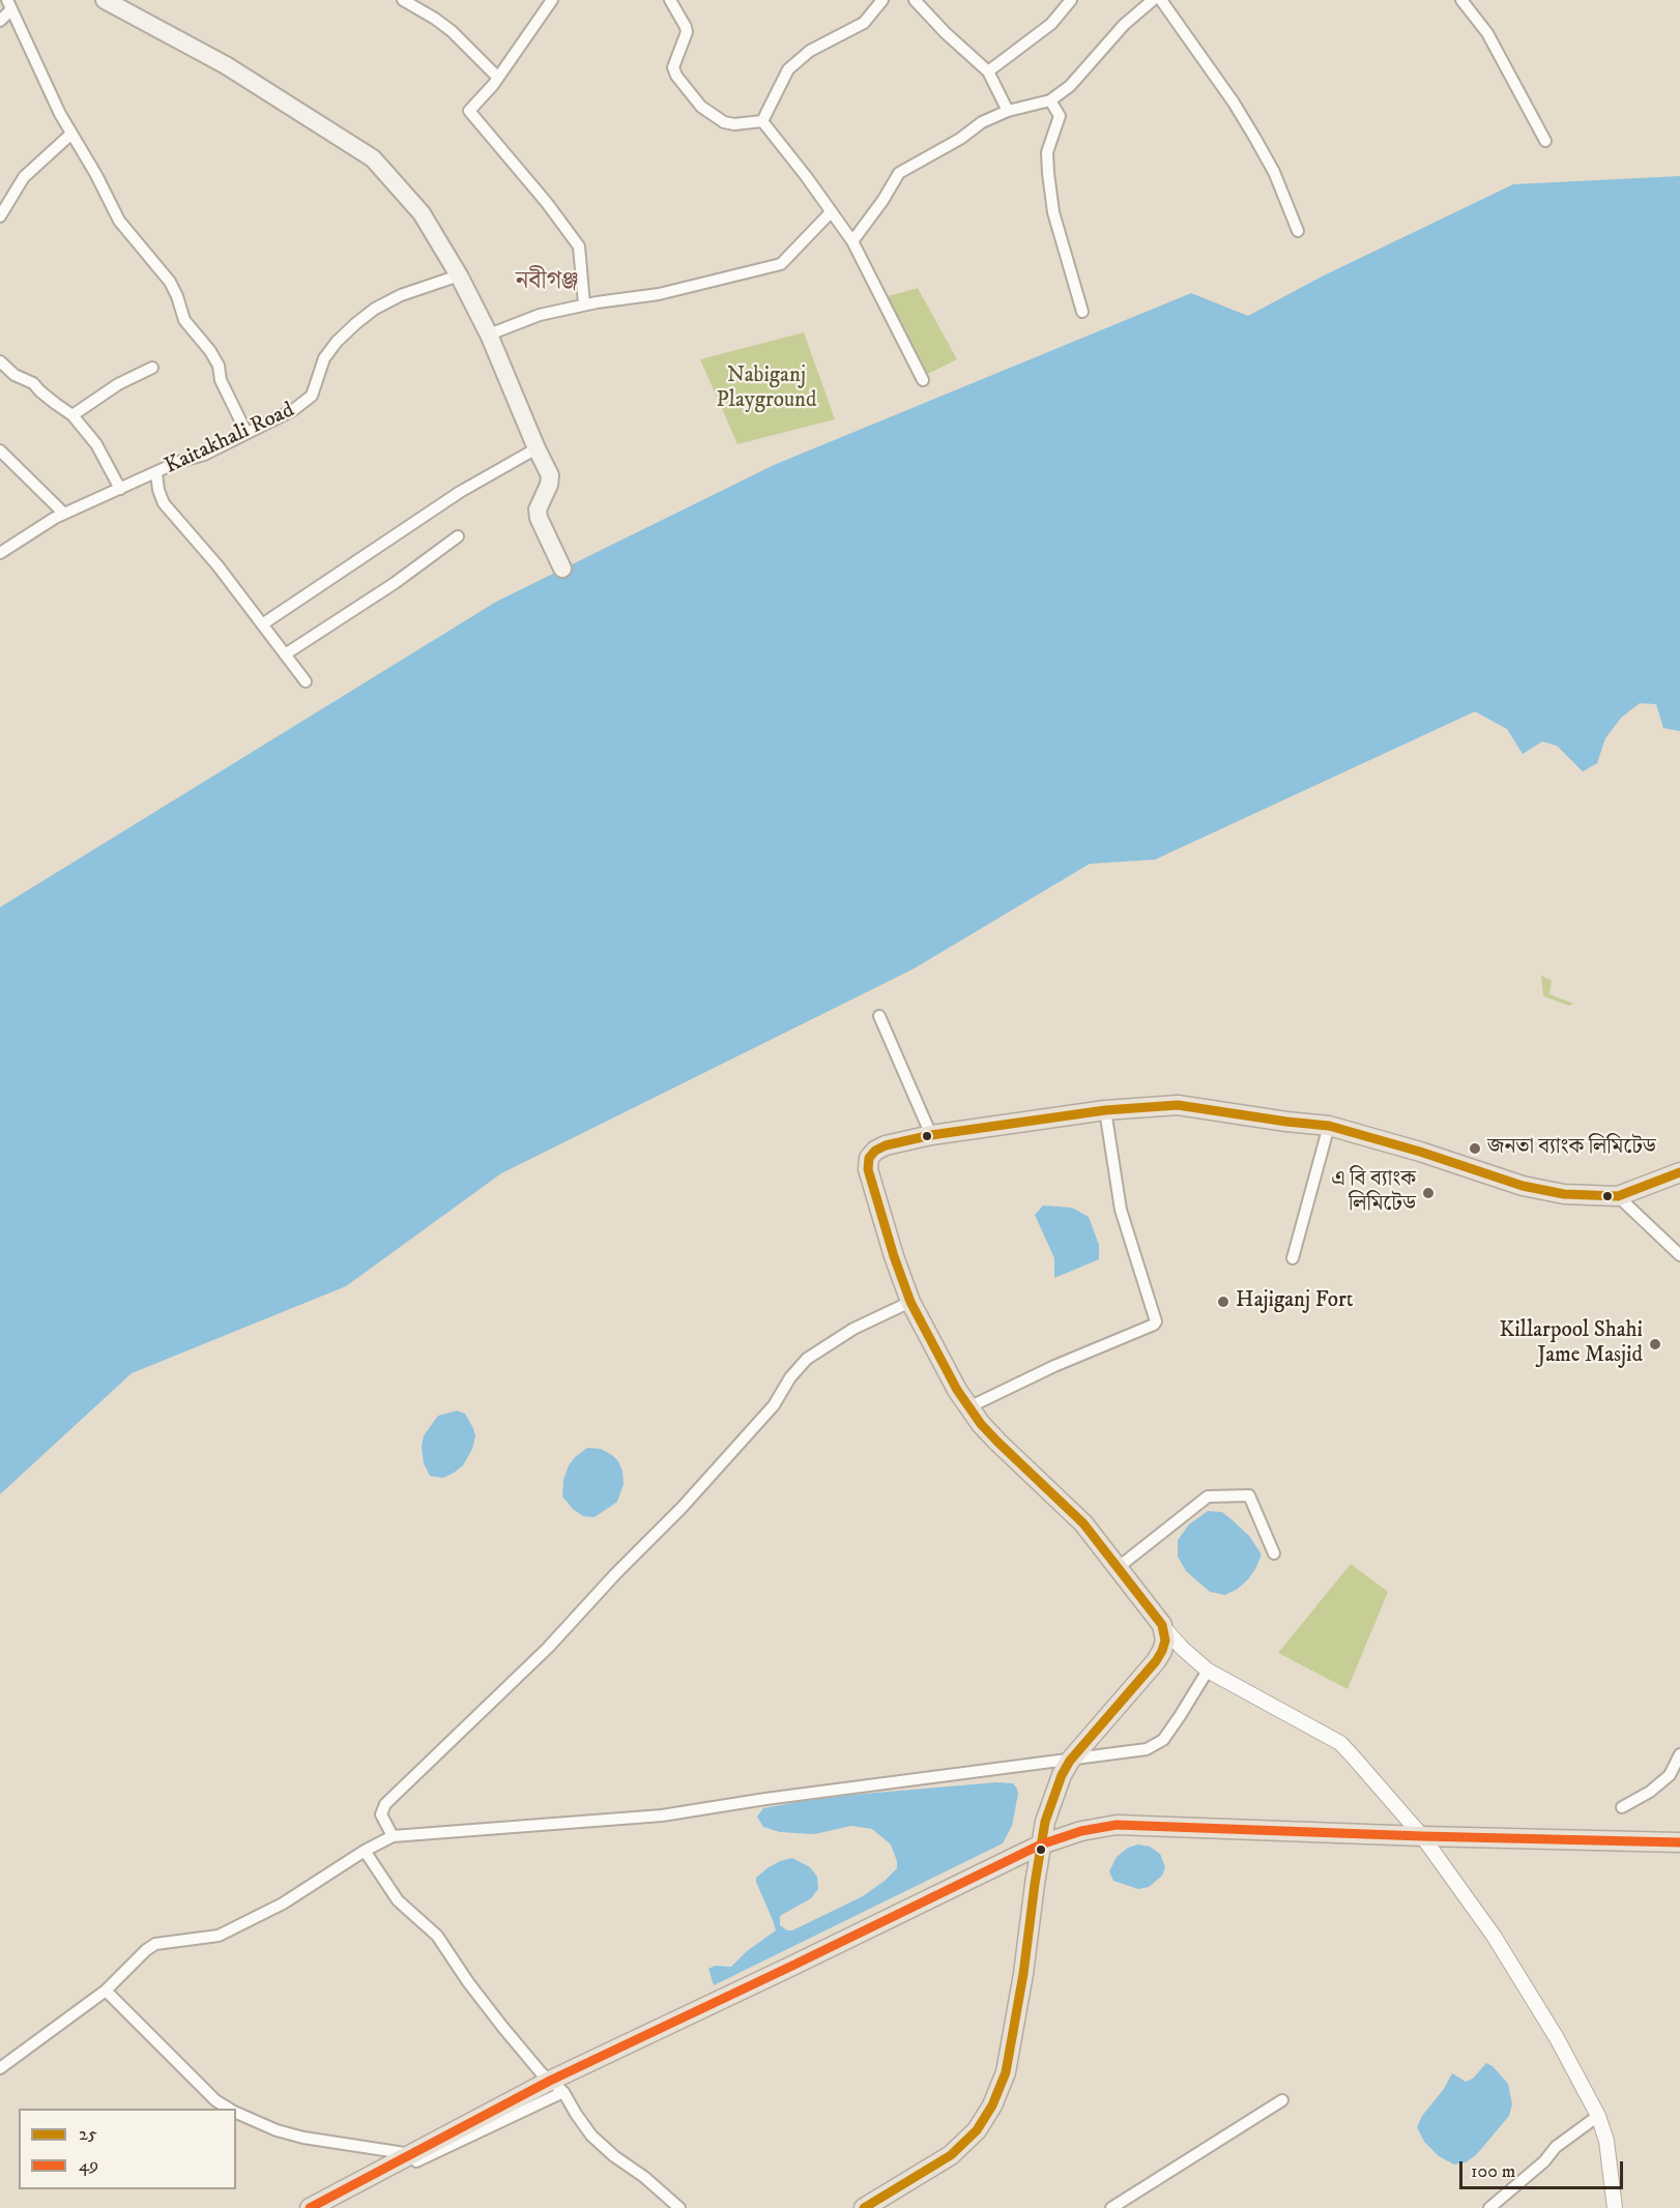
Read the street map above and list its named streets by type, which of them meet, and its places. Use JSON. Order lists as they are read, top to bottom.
{
  "streets": {
    "street": ["Kaitakhali Road"]
  },
  "districts": ["নবীগঞ্জ"],
  "parks": ["Nabiganj Playground"],
  "places": [
    "জনতা ব্যাংক লিমিটেড",
    "এ বি ব্যাংক লিমিটেড",
    "Hajiganj Fort",
    "Killarpool Shahi Jame Masjid"
  ],
  "lines": ["transit line 25", "transit line 49"],
  "legend": ["25", "49"],
  "scale_bar": "100 m"
}
